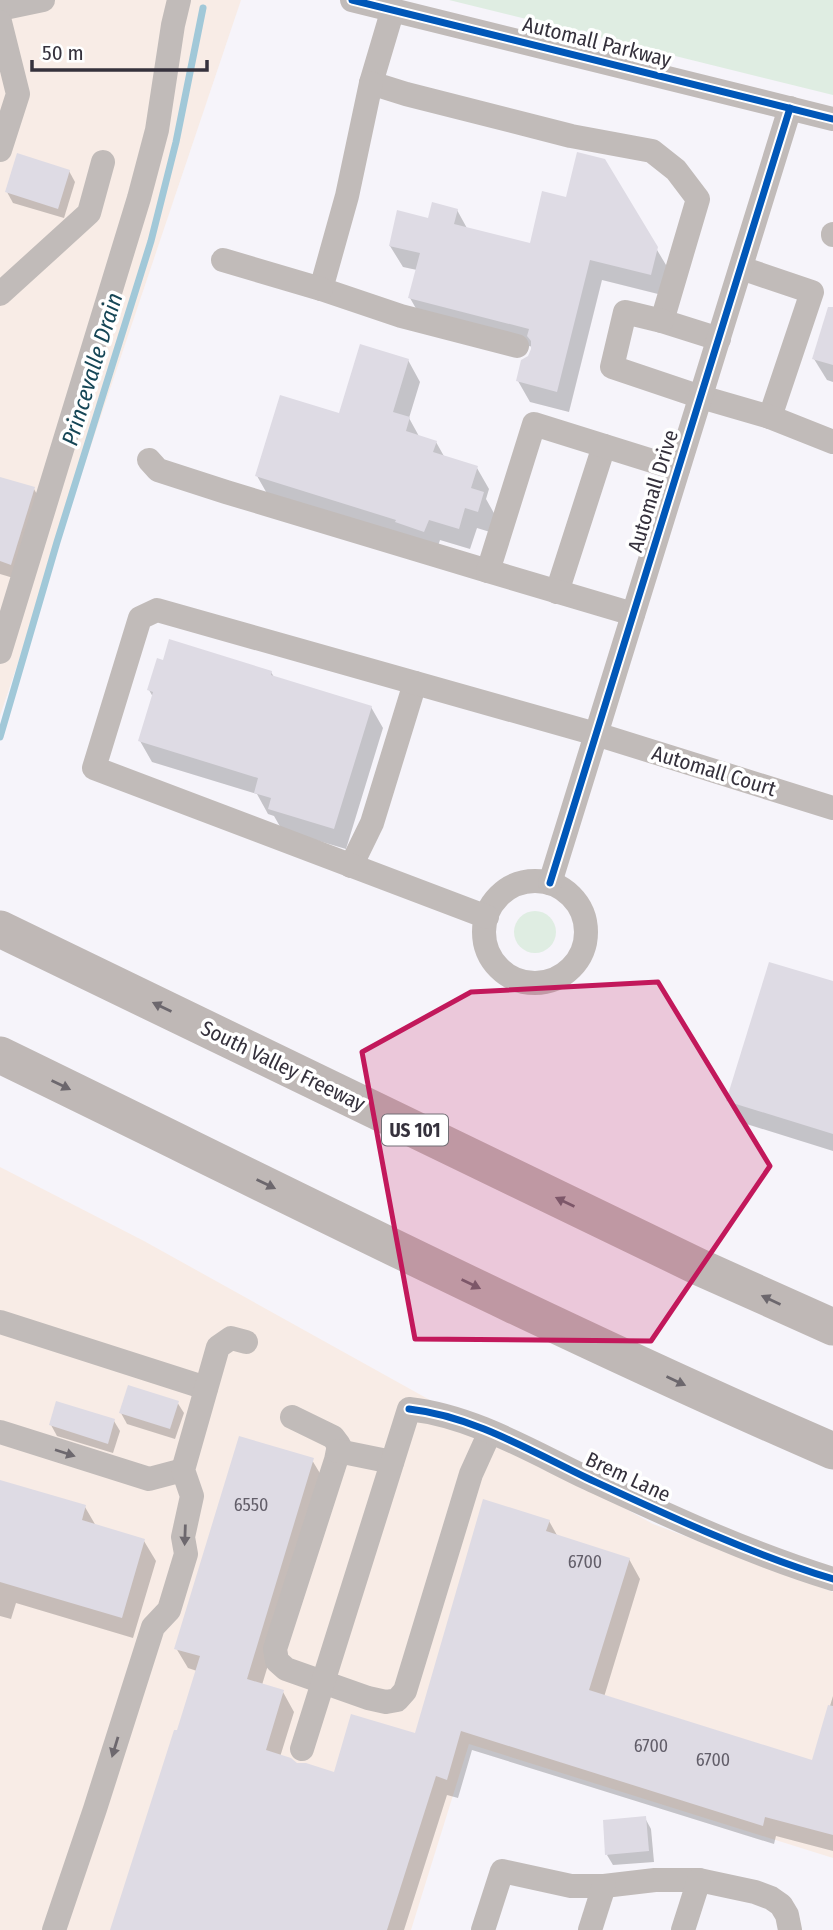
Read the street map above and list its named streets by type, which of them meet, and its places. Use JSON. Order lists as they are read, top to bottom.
{
  "streets": {
    "highway": ["South Valley Freeway", "US 101"],
    "street": [
      "Automall Parkway",
      "Automall Drive",
      "Automall Court",
      "Brem Lane"
    ]
  },
  "crossings": [
    ["Automall Parkway", "Automall Drive"],
    ["Automall Drive", "Automall Court"]
  ],
  "water": ["Princevalle Drain"],
  "house_numbers": [
    "6550",
    "6700",
    "6700",
    "6700"
  ],
  "scale_bar": "50 m"
}
